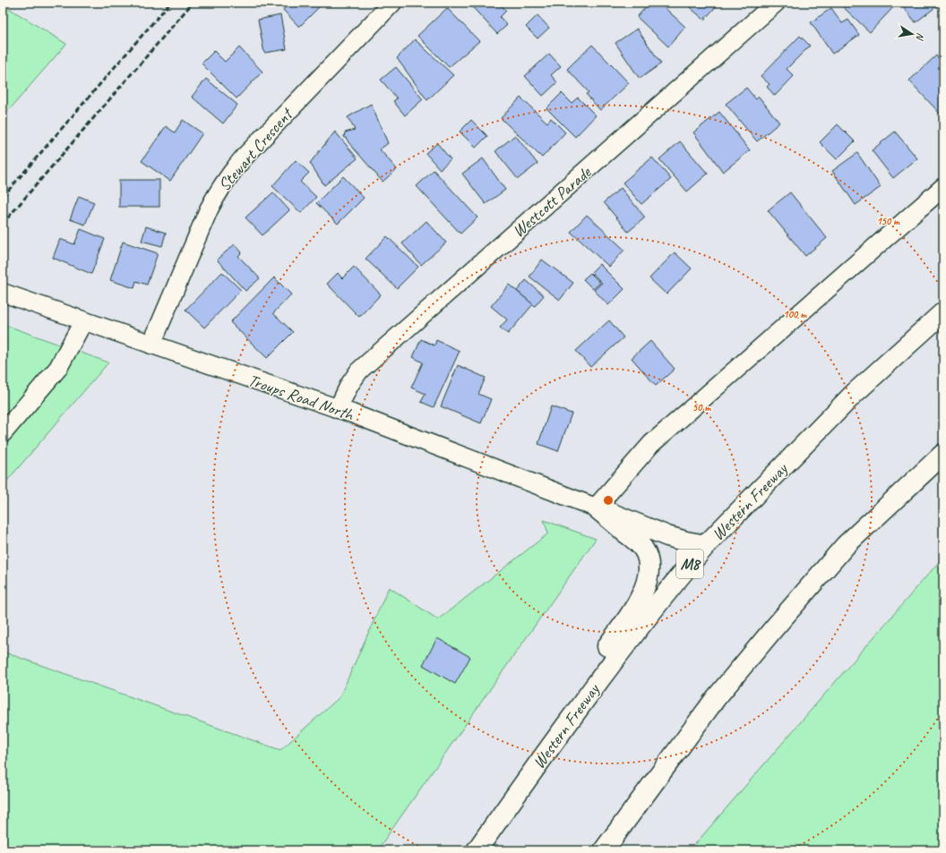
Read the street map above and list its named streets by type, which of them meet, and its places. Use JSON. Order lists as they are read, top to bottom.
{
  "streets": {
    "highway": ["Western Freeway", "M8"],
    "street": ["Stewart Crescent", "Westcott Parade", "Troups Road North"]
  },
  "crossings": [
    ["Stewart Crescent", "Troups Road North"],
    ["Westcott Parade", "Troups Road North"]
  ],
  "north": "right",
  "rings": ["150 m", "100 m", "50 m"]
}
